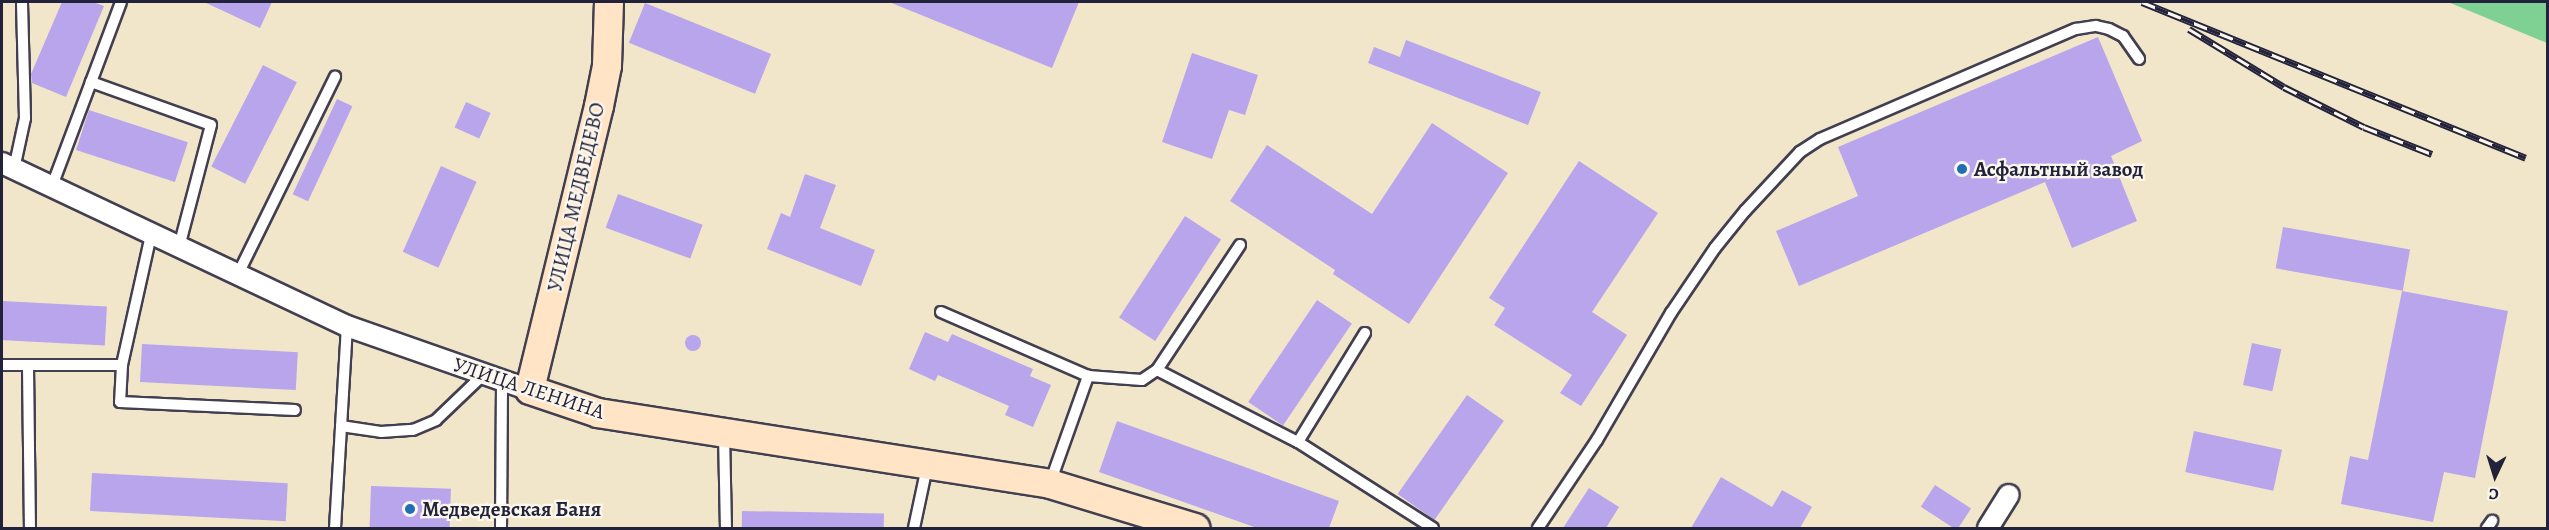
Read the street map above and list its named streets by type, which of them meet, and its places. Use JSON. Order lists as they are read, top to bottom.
{
  "streets": {
    "street": ["УЛИЦА МЕДВЕДЕВО", "УЛИЦА ЛЕНИНА"]
  },
  "crossings": [
    ["УЛИЦА МЕДВЕДЕВО", "УЛИЦА ЛЕНИНА"]
  ],
  "places": ["Асфальтный завод", "Медведевская Баня"],
  "north": "bottom"
}
